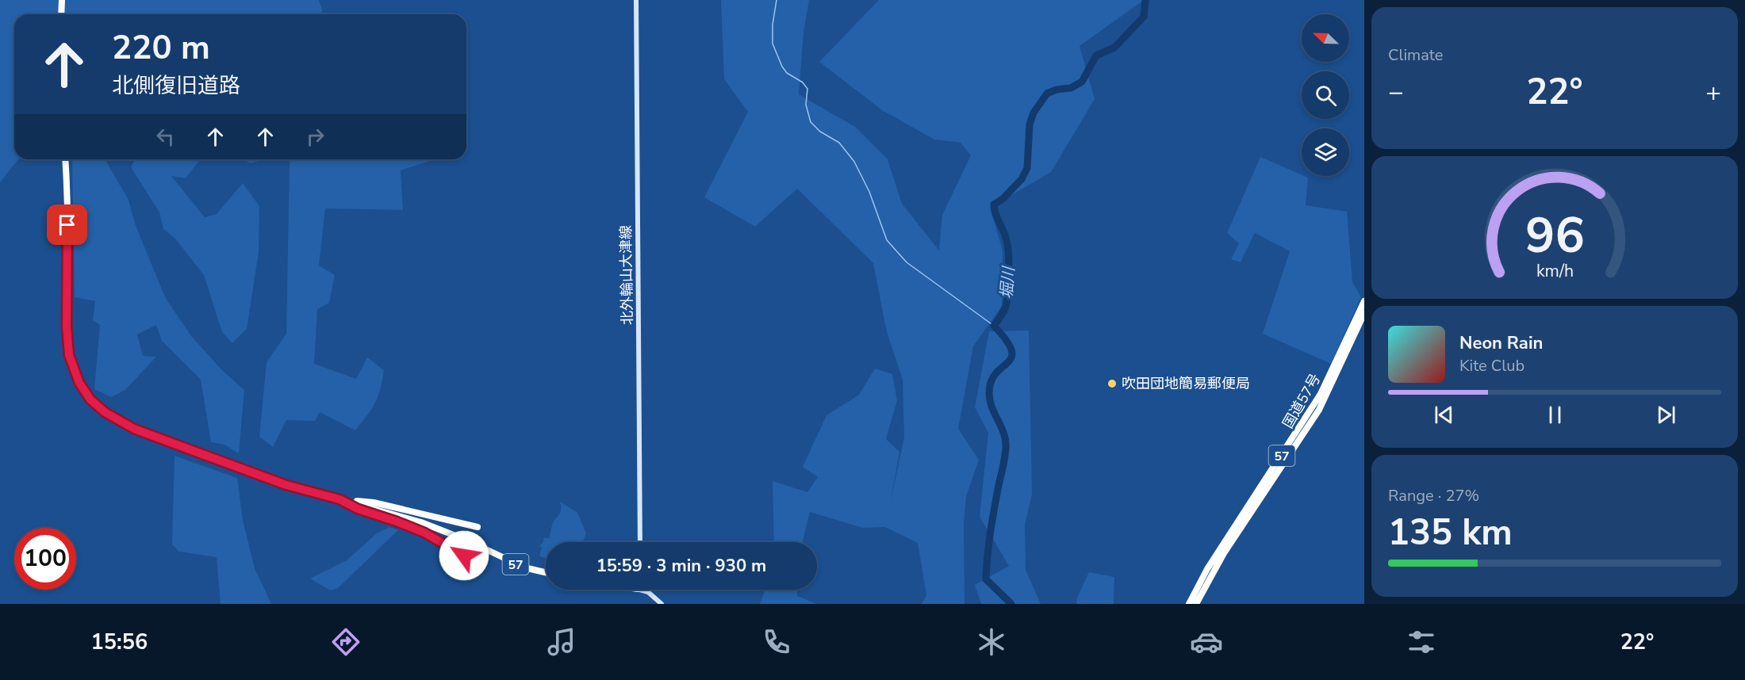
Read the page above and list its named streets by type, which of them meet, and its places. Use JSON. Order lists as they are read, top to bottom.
{
  "streets": {
    "highway": ["国道57号", "57"],
    "main road": ["北外輪山大津線"]
  },
  "water": ["堀川"],
  "places": ["吹田団地簡易郵便局"],
  "north": "top left",
  "page": {
    "tile": [
      "Climate",
      ["Range · 27%", "135 km"]
    ],
    "turn": ["220 m", "北側復旧道路"],
    "heat": ["−", "22°", "+"],
    "song": ["Neon Rain", "Kite Club"],
    "limit": "100",
    "trip": "15:59 · 3 min · 930 m",
    "tabs": ["15:56", "22°"],
    "gauge": ["96", "km/h"]
  }
}
